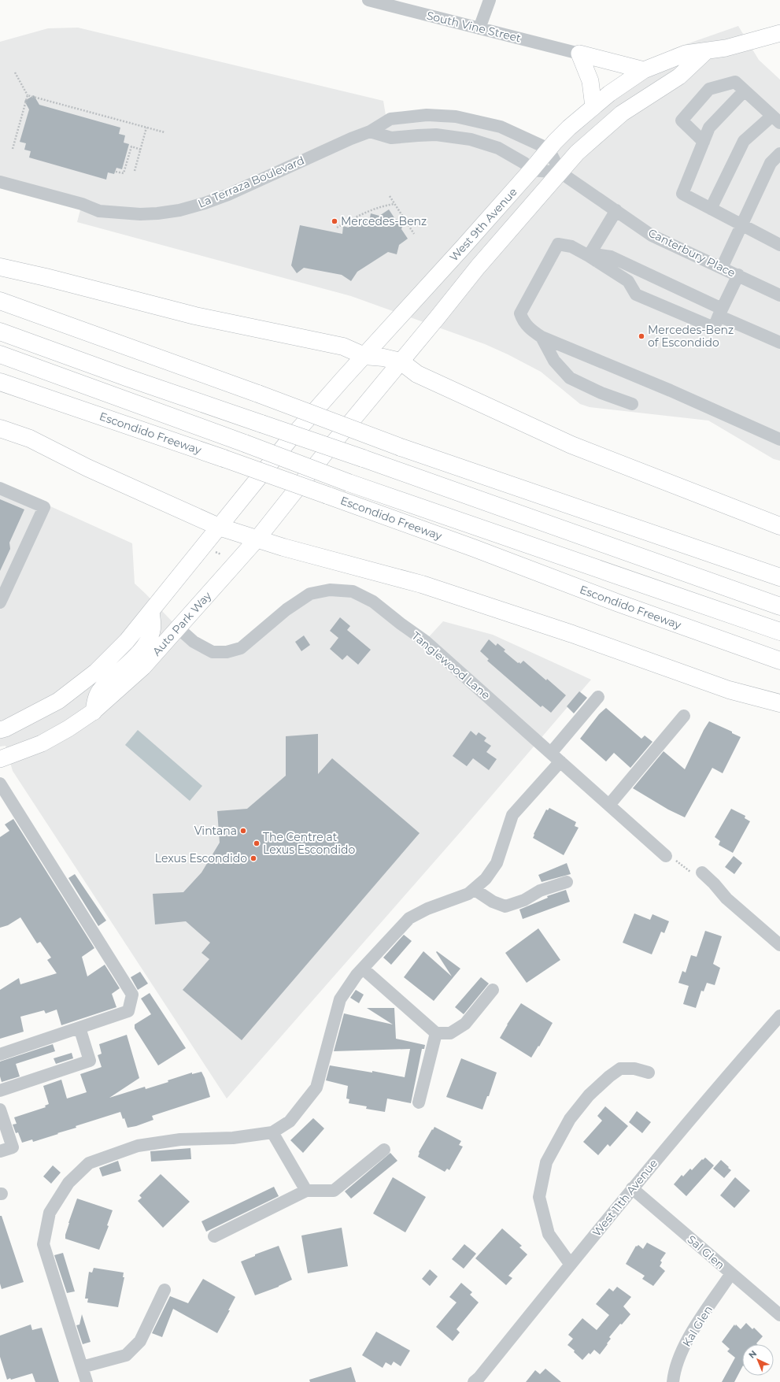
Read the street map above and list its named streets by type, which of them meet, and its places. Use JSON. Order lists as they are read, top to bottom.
{
  "streets": {
    "highway": ["Escondido Freeway"],
    "main road": ["West 9th Avenue", "Auto Park Way"],
    "street": [
      "South Vine Street",
      "La Terraza Boulevard",
      "Canterbury Place",
      "Tanglewood Lane",
      "West 11th Avenue",
      "Sal Glen",
      "Kal Glen"
    ]
  },
  "crossings": [
    ["La Terraza Boulevard", "West 9th Avenue"],
    ["West 9th Avenue", "Canterbury Place"],
    ["West 9th Avenue", "Auto Park Way"],
    ["Auto Park Way", "Tanglewood Lane"],
    ["West 11th Avenue", "Sal Glen"],
    ["Sal Glen", "Kal Glen"]
  ],
  "places": [
    "Mercedes-Benz",
    "Mercedes-Benz of Escondido",
    "Vintana",
    "The Centre at Lexus Escondido",
    "Lexus Escondido"
  ],
  "north": "top left"
}
